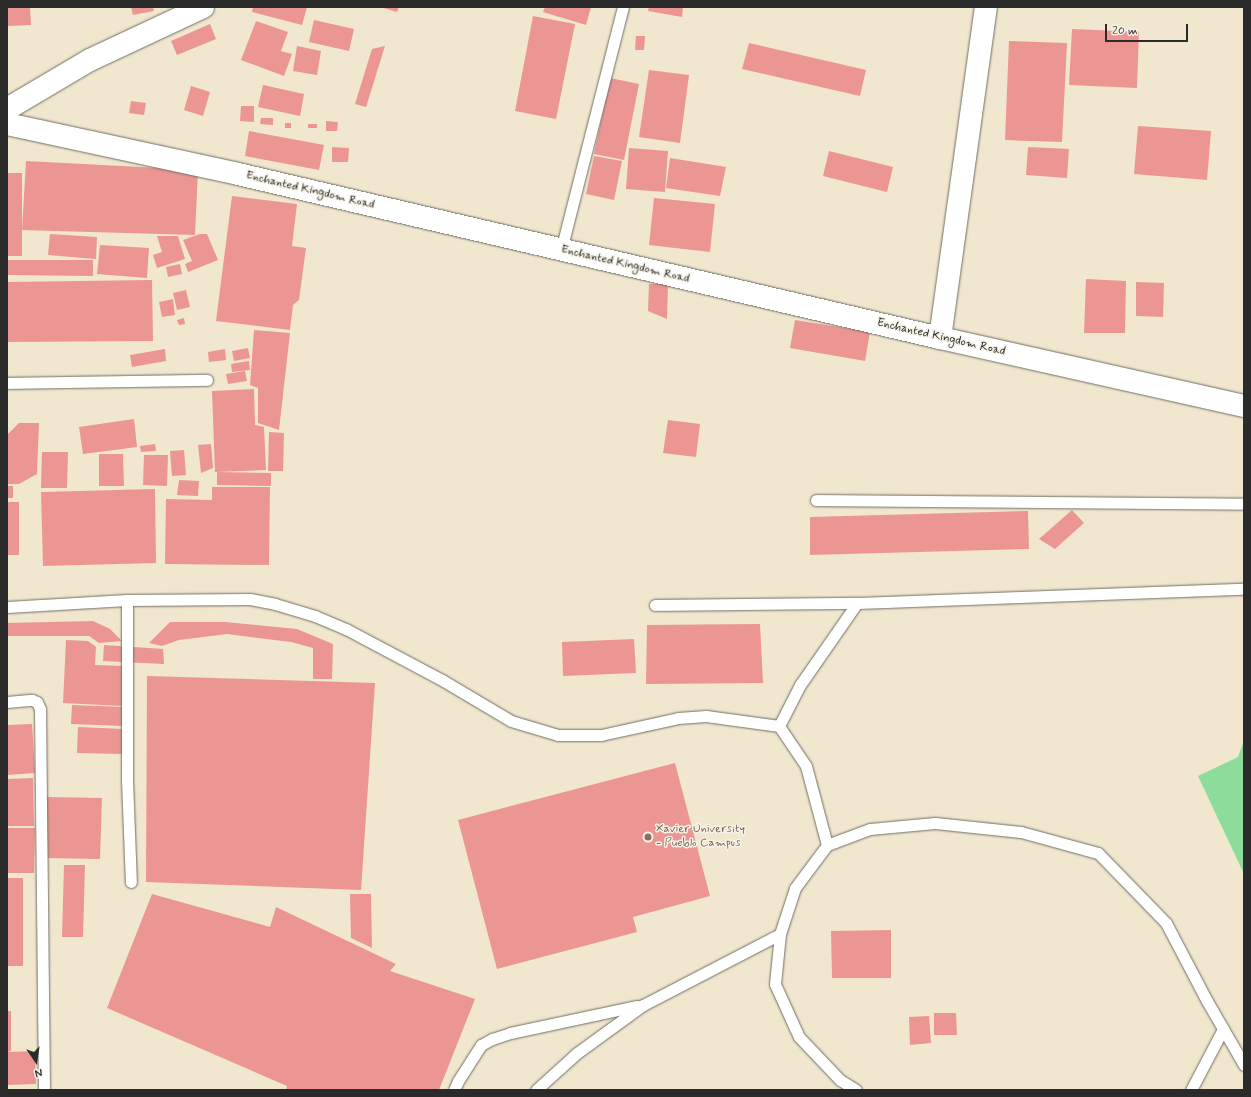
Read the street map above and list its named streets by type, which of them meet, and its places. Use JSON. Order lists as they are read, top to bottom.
{
  "streets": {
    "street": ["Enchanted Kingdom Road"]
  },
  "places": ["Xavier University - Pueblo Campus"],
  "scale_bar": "20 m",
  "north": "bottom"
}
